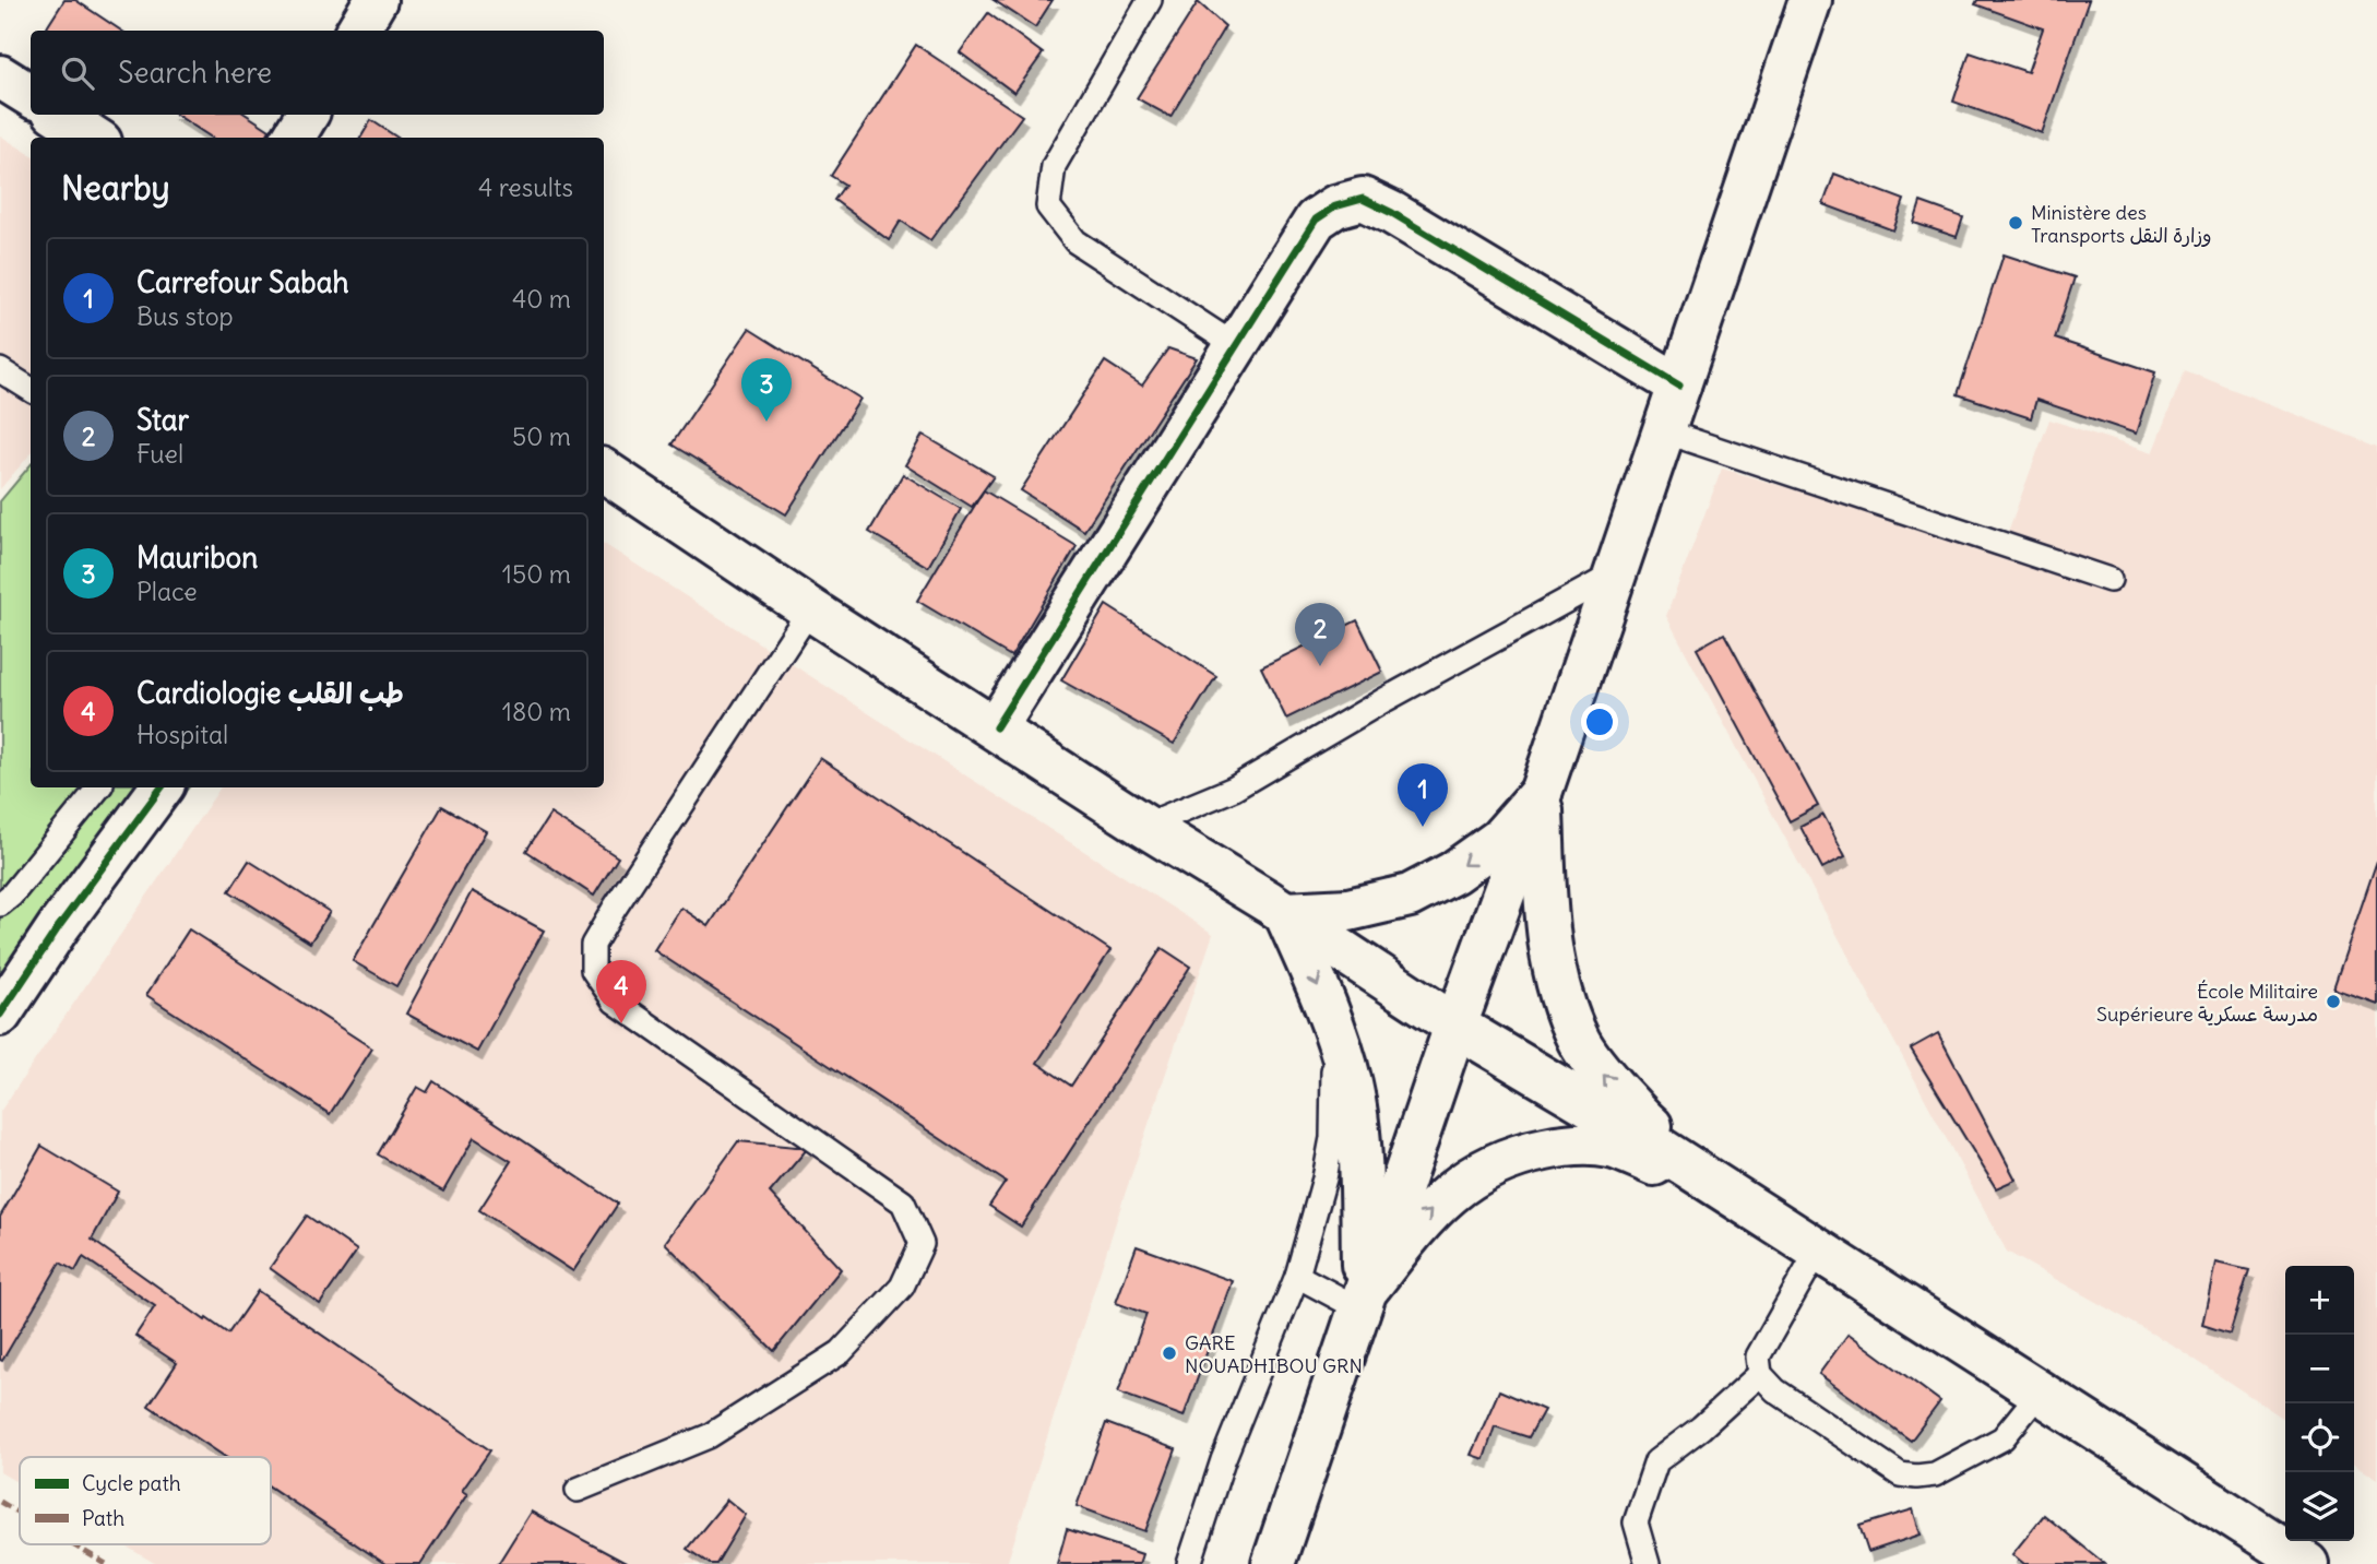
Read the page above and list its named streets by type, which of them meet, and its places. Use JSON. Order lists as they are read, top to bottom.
{
  "places": ["Ministère des Transports وزارة النقل", "École Militaire Supérieure مدرسة عسكرية", "GARE NOUADHIBOU GRN"],
  "legend": ["Cycle path", "Path"],
  "page": {
    "search": "Search here",
    "heading": ["Nearby", "4 results"],
    "list": [
      {
        "mark": "1",
        "name": "Carrefour Sabah",
        "note": "Bus stop",
        "value": "40 m"
      },
      {
        "mark": "2",
        "name": "Star",
        "note": "Fuel",
        "value": "50 m"
      },
      {
        "mark": "3",
        "name": "Mauribon",
        "note": "Place",
        "value": "150 m"
      },
      {
        "mark": "4",
        "name": "Cardiologie طب القلب",
        "note": "Hospital",
        "value": "180 m"
      }
    ],
    "pins": [
      "3",
      "2",
      "1",
      "4"
    ],
    "map_buttons": ["+", "−"]
  }
}
